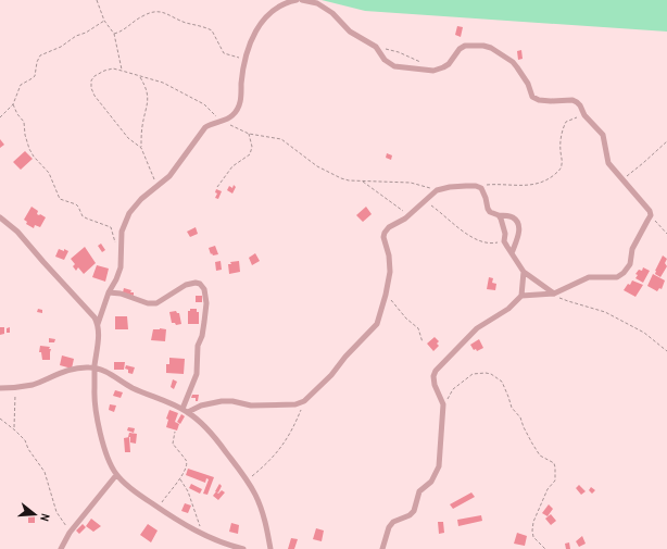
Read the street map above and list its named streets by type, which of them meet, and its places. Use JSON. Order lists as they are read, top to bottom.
{
  "north": "right"
}
